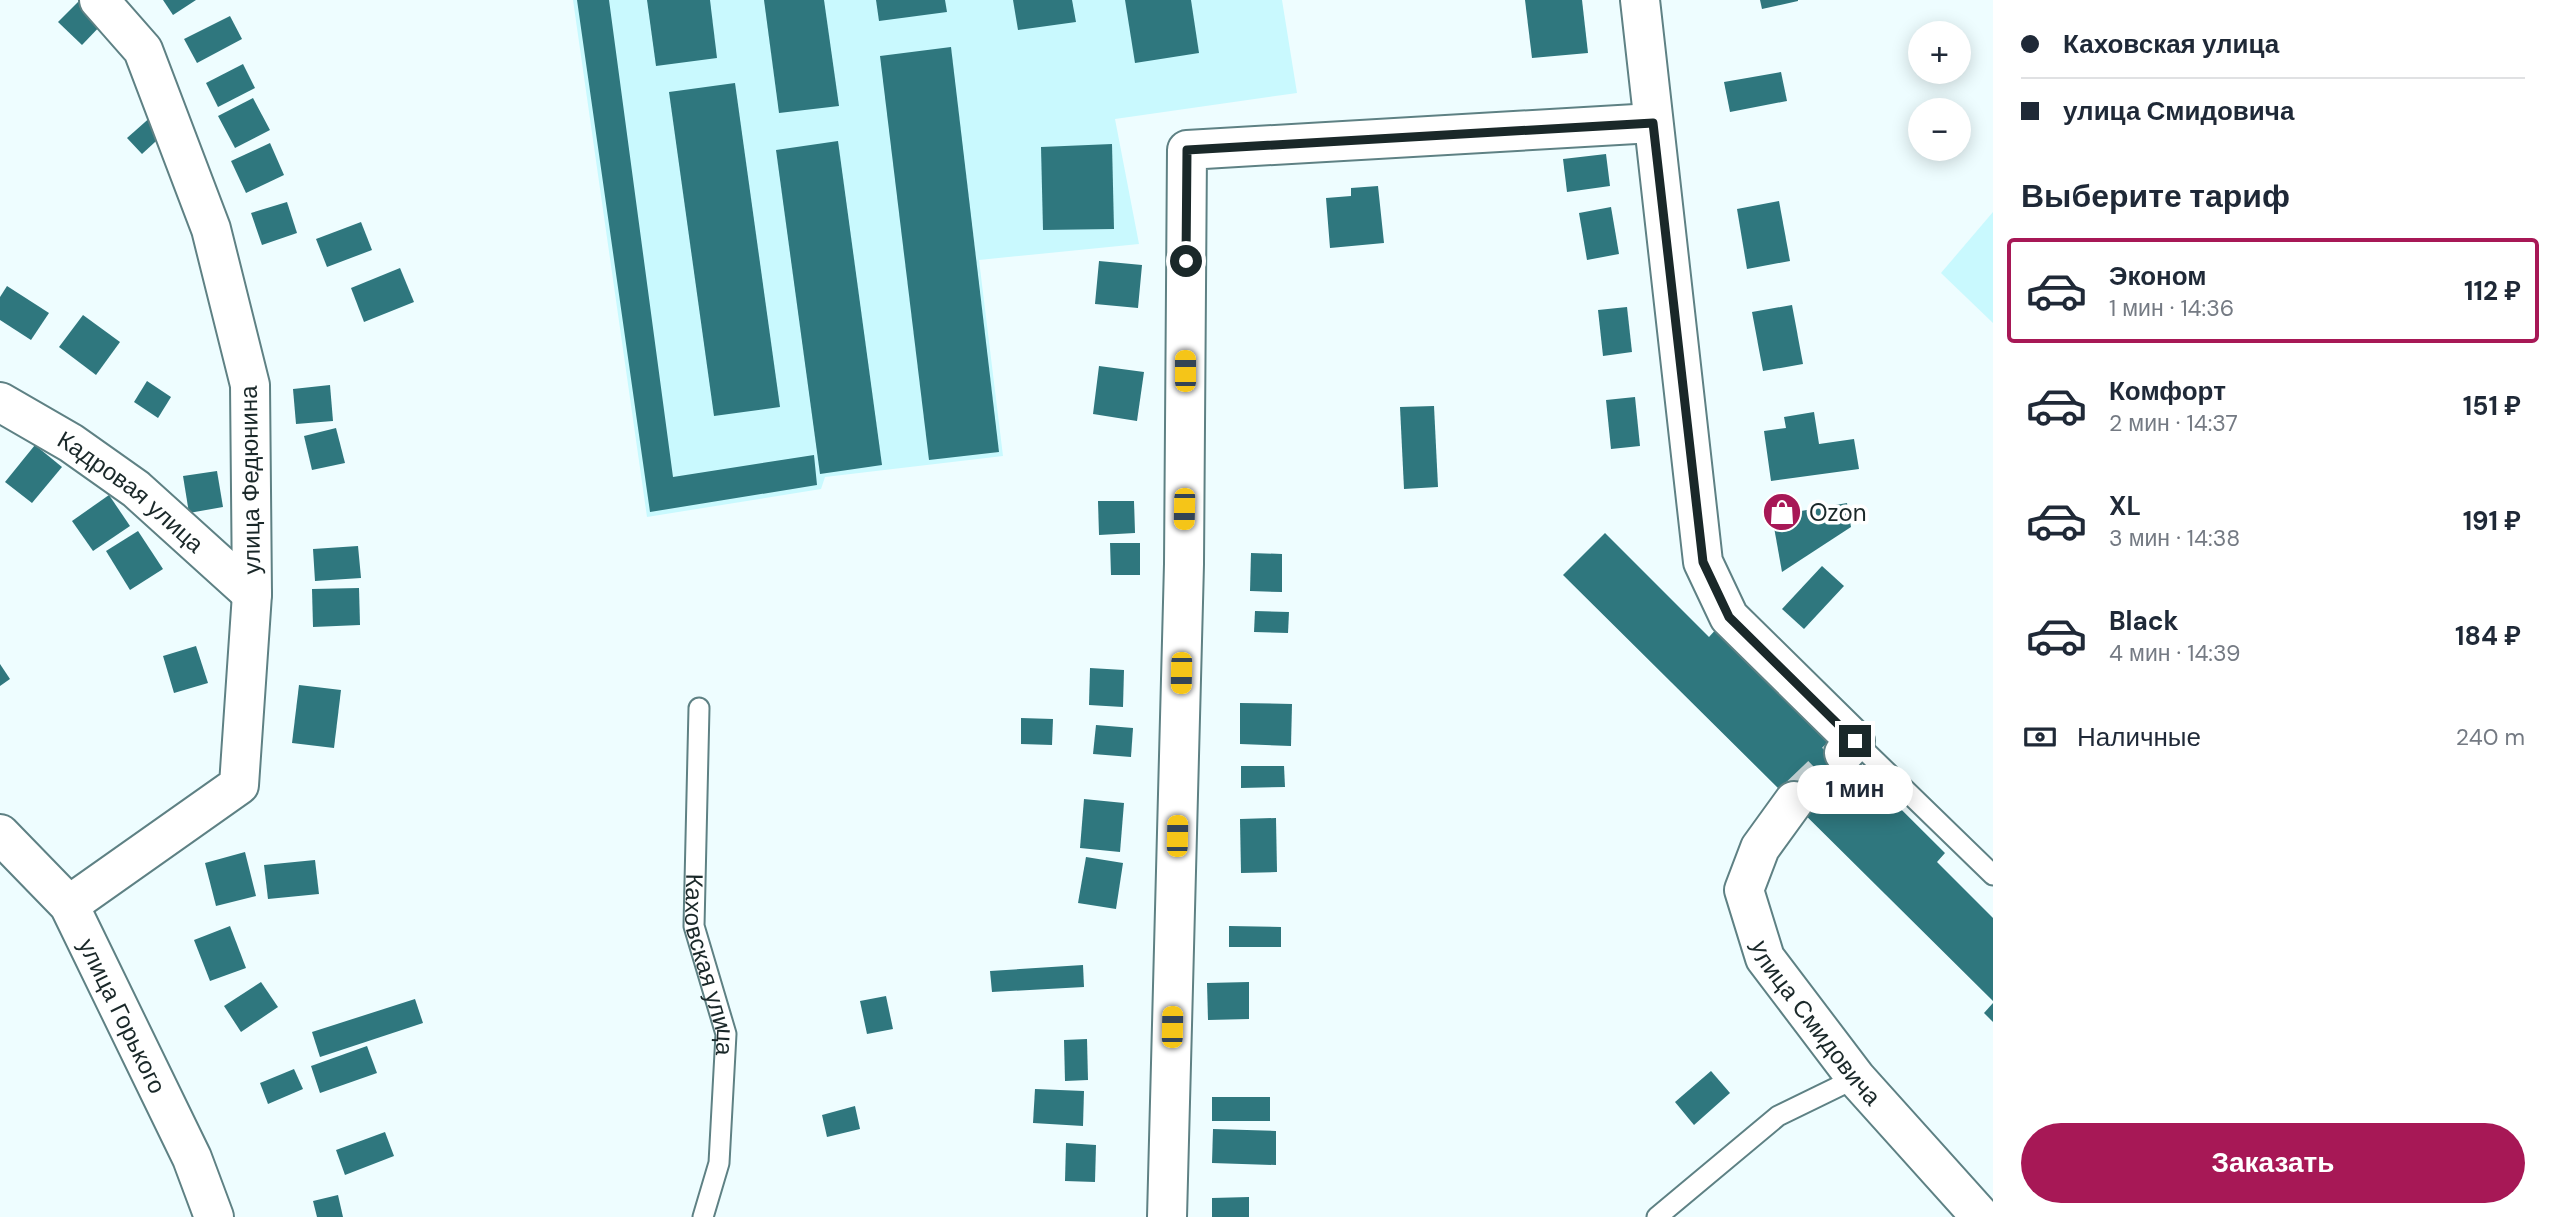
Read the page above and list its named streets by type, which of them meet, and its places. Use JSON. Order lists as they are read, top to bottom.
{
  "streets": {
    "street": [
      "улица Федюнина",
      "Кадровая улица",
      "улица Горького",
      "улица Смидовича"
    ],
    "lane": ["Каховская улица"]
  },
  "crossings": [
    ["улица Федюнина", "Кадровая улица"],
    ["улица Федюнина", "улица Горького"]
  ],
  "places": {
    "shop": ["Ozon"]
  },
  "page": {
    "banner": ["Каховская улица", "улица Смидовича"],
    "map_buttons": ["+", "−"],
    "heading": "Выберите тариф",
    "list": [
      {
        "name": "Эконом",
        "note": "1 мин · 14:36",
        "value": "112 ₽"
      },
      {
        "name": "Комфорт",
        "note": "2 мин · 14:37",
        "value": "151 ₽"
      },
      {
        "name": "XL",
        "note": "3 мин · 14:38",
        "value": "191 ₽"
      },
      {
        "name": "Black",
        "note": "4 мин · 14:39",
        "value": "184 ₽"
      }
    ],
    "pay": ["Наличные", "240 m"],
    "bubble": "1 мин",
    "buttons": "Заказать"
  }
}
